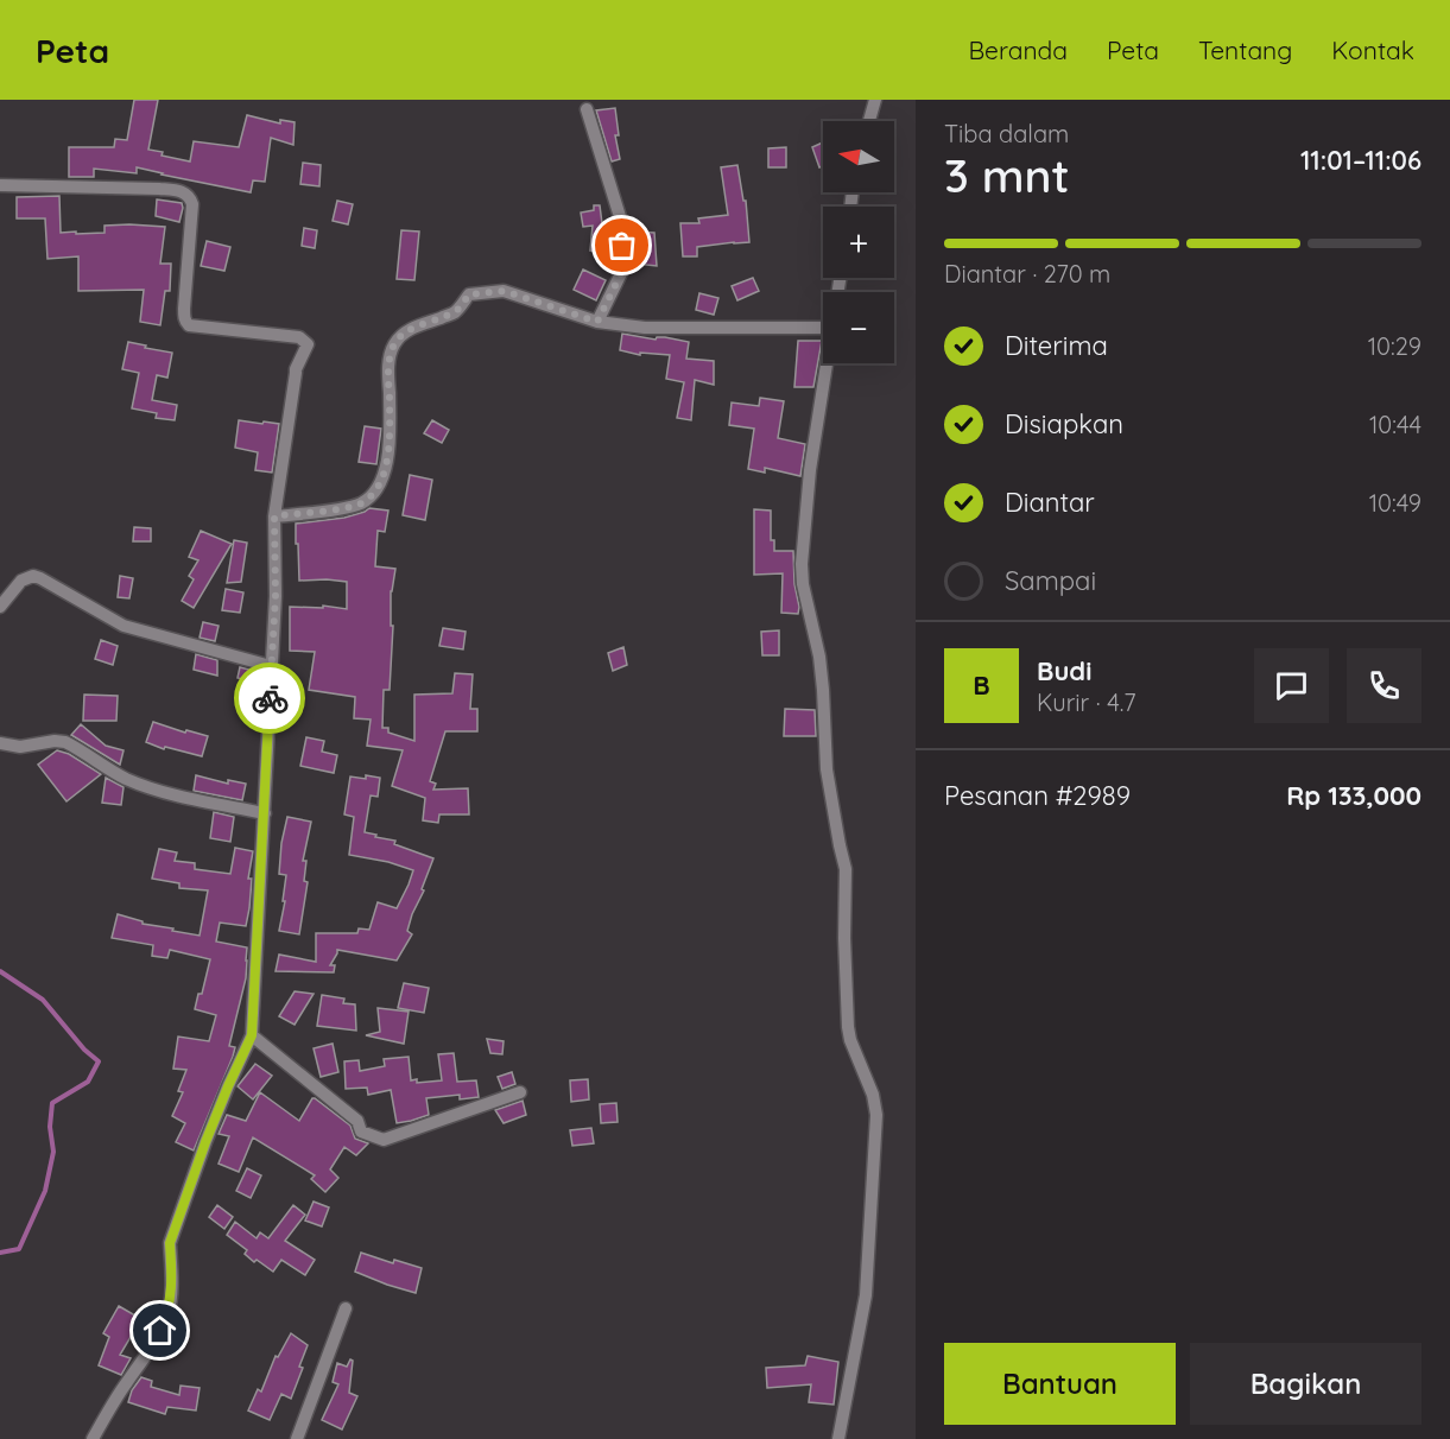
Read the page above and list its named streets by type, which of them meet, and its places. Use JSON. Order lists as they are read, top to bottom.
{
  "north": "left",
  "page": {
    "header": "Peta",
    "nav": [
      "Beranda",
      "Peta",
      "Tentang",
      "Kontak"
    ],
    "heading": ["3 mnt", "Tiba dalam", "11:01–11:06"],
    "panel": [
      "Budi",
      "Kurir · 4.7",
      "Pesanan #2989",
      "Rp 133,000"
    ],
    "map_buttons": ["+", "−"],
    "bar": "Diantar · 270 m",
    "list": [
      ["Diterima", "10:29"],
      ["Disiapkan", "10:44"],
      ["Diantar", "10:49"],
      "Sampai"
    ],
    "round": "B",
    "buttons": ["Bantuan", "Bagikan"]
  }
}
